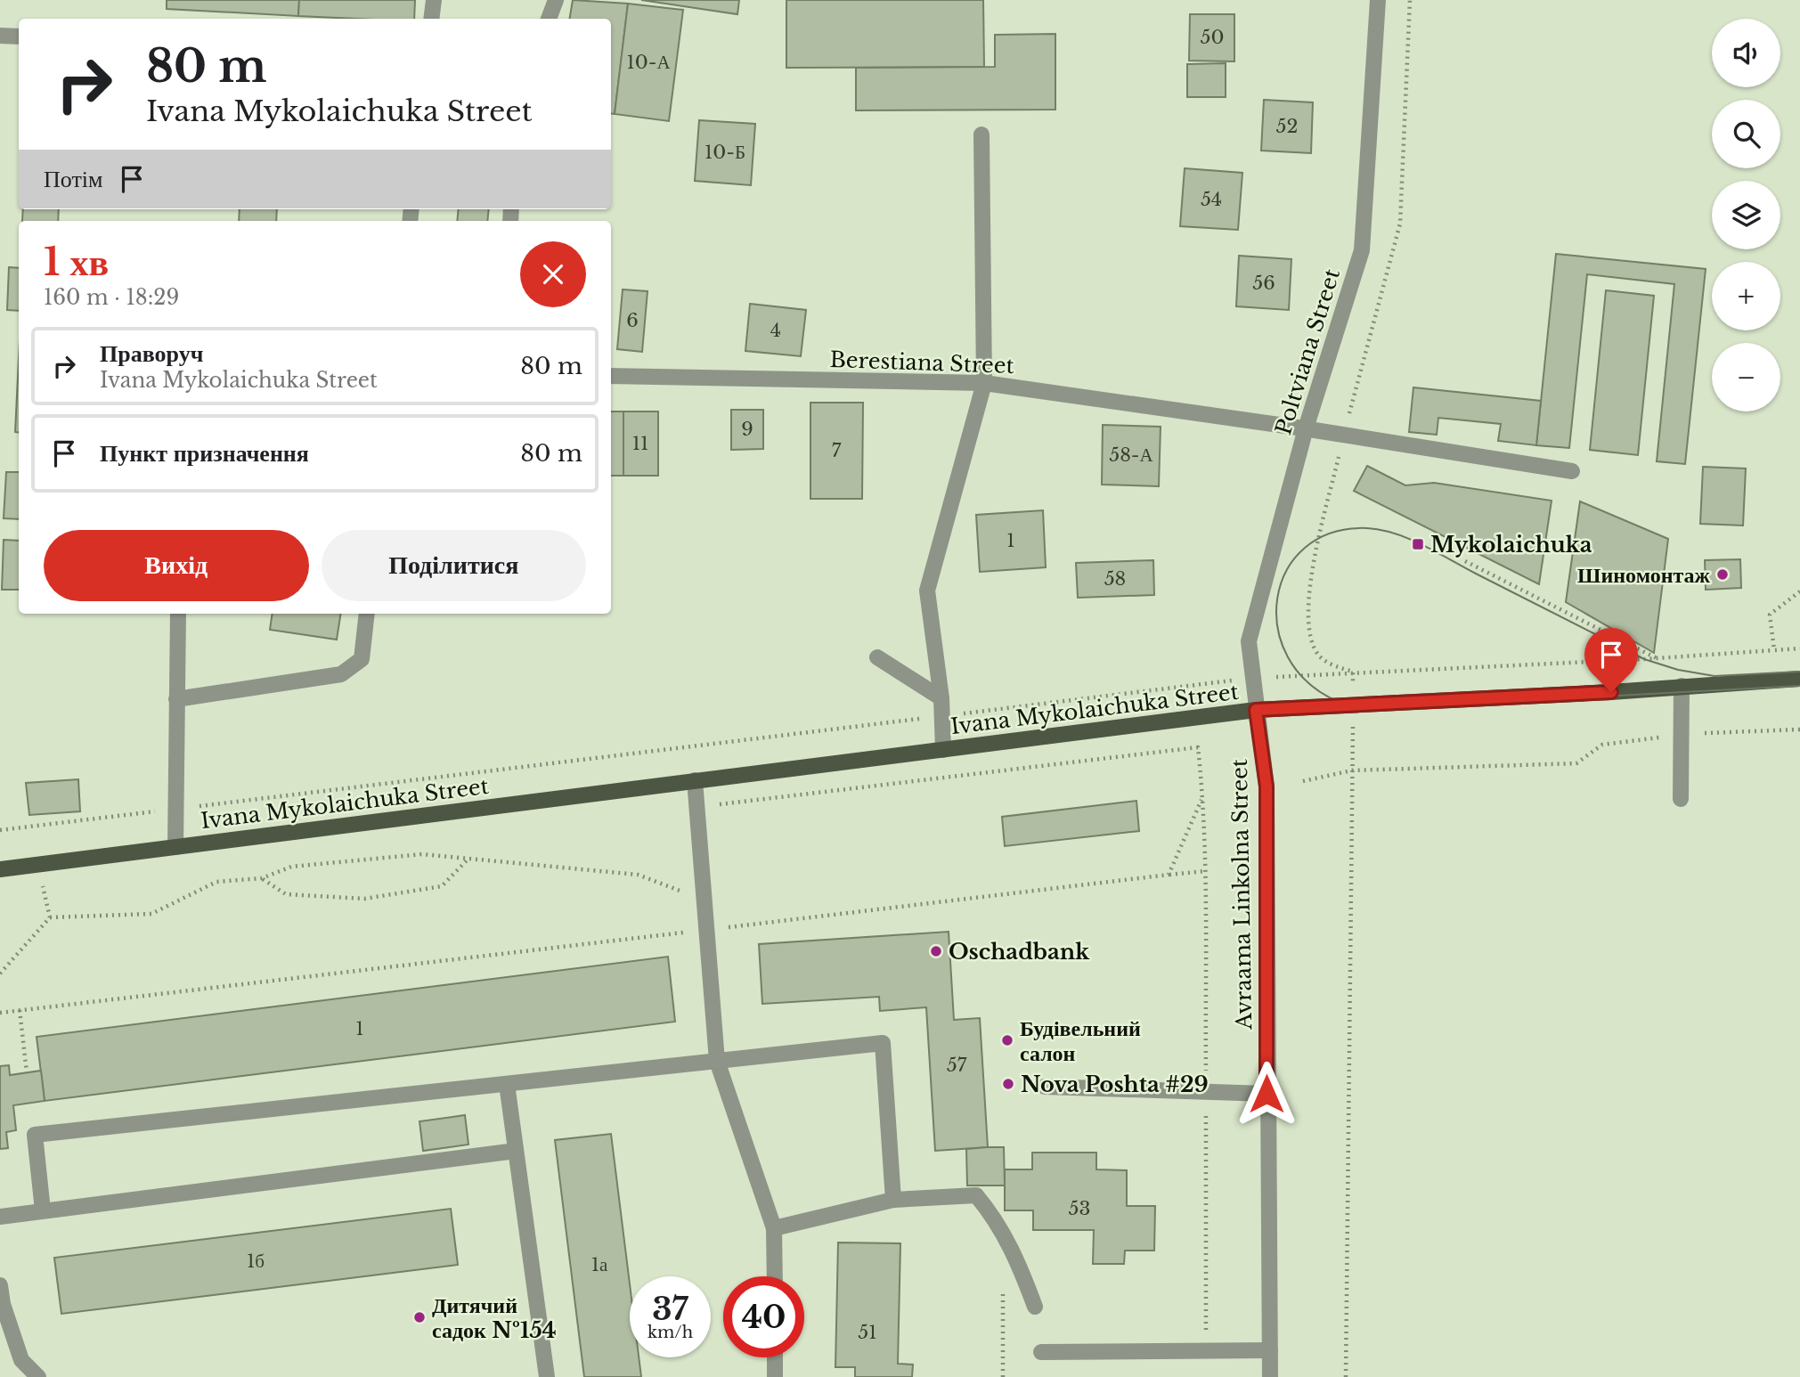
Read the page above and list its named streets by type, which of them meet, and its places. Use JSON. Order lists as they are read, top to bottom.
{
  "streets": {
    "main road": ["Ivana Mykolaichuka Street"],
    "street": ["Poltviana Street", "Berestiana Street", "Avraama Linkolna Street"]
  },
  "crossings": [
    ["Poltviana Street", "Berestiana Street"],
    ["Poltviana Street", "Ivana Mykolaichuka Street"],
    ["Poltviana Street", "Avraama Linkolna Street"],
    ["Ivana Mykolaichuka Street", "Avraama Linkolna Street"]
  ],
  "places": {
    "transit": ["Mykolaichuka"],
    "other": [
      "Шиномонтаж",
      "Oschadbank",
      "Будівельний салон",
      "Nova Poshta #29",
      "Дитячий садок №154"
    ]
  },
  "house_numbers": [
    "50",
    "10-А",
    "52",
    "10-Б",
    "54",
    "56",
    "6",
    "4",
    "9",
    "11",
    "7",
    "58-А",
    "1",
    "58",
    "1",
    "57",
    "53",
    "1б",
    "1а",
    "51"
  ],
  "page": {
    "map_buttons": ["+", "−"],
    "turn": ["80 m", "Ivana Mykolaichuka Street"],
    "then": "Потім",
    "heading": ["1 хв", "160 m · 18:29"],
    "list": [
      {
        "name": "Праворуч",
        "note": "Ivana Mykolaichuka Street",
        "value": "80 m"
      },
      {
        "name": "Пункт призначення",
        "value": "80 m"
      }
    ],
    "buttons": ["Вихід", "Поділитися"],
    "speed": "37 km/h",
    "limit": "40"
  }
}
